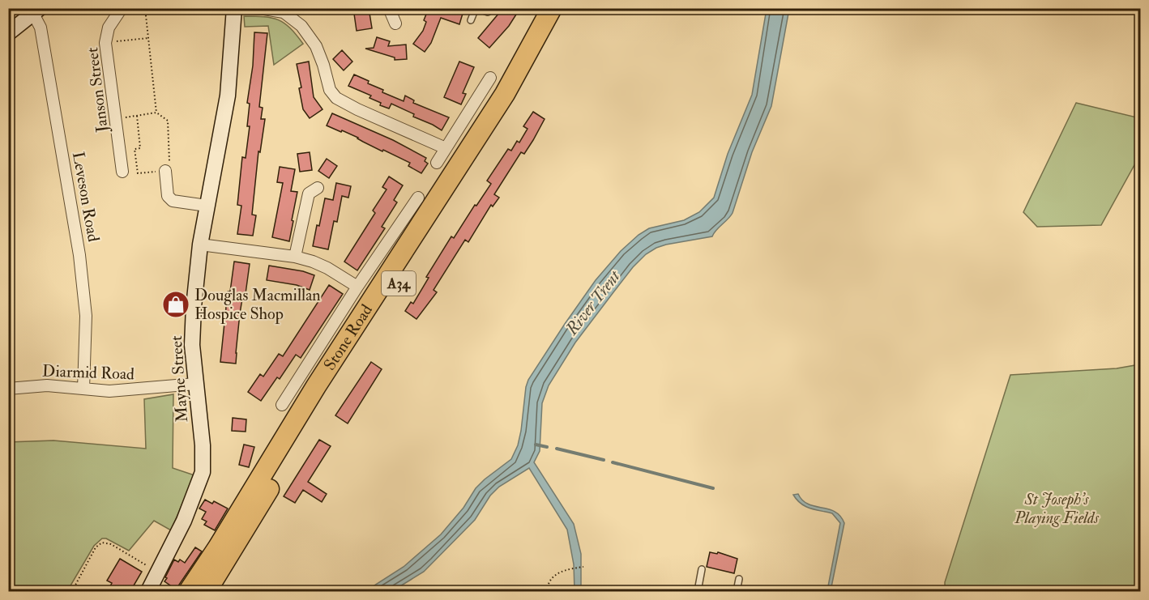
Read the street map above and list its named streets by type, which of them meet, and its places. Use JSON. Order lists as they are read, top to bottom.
{
  "streets": {
    "highway": ["A34", "Stone Road"],
    "street": [
      "Janson Street",
      "Leveson Road",
      "Diarmid Road",
      "Mayne Street"
    ]
  },
  "crossings": [
    ["Leveson Road", "Diarmid Road"],
    ["Diarmid Road", "Mayne Street"]
  ],
  "water": ["River Trent"],
  "parks": ["St Joseph's Playing Fields"],
  "places": {
    "shop": ["Douglas Macmillan Hospice Shop"]
  }
}
